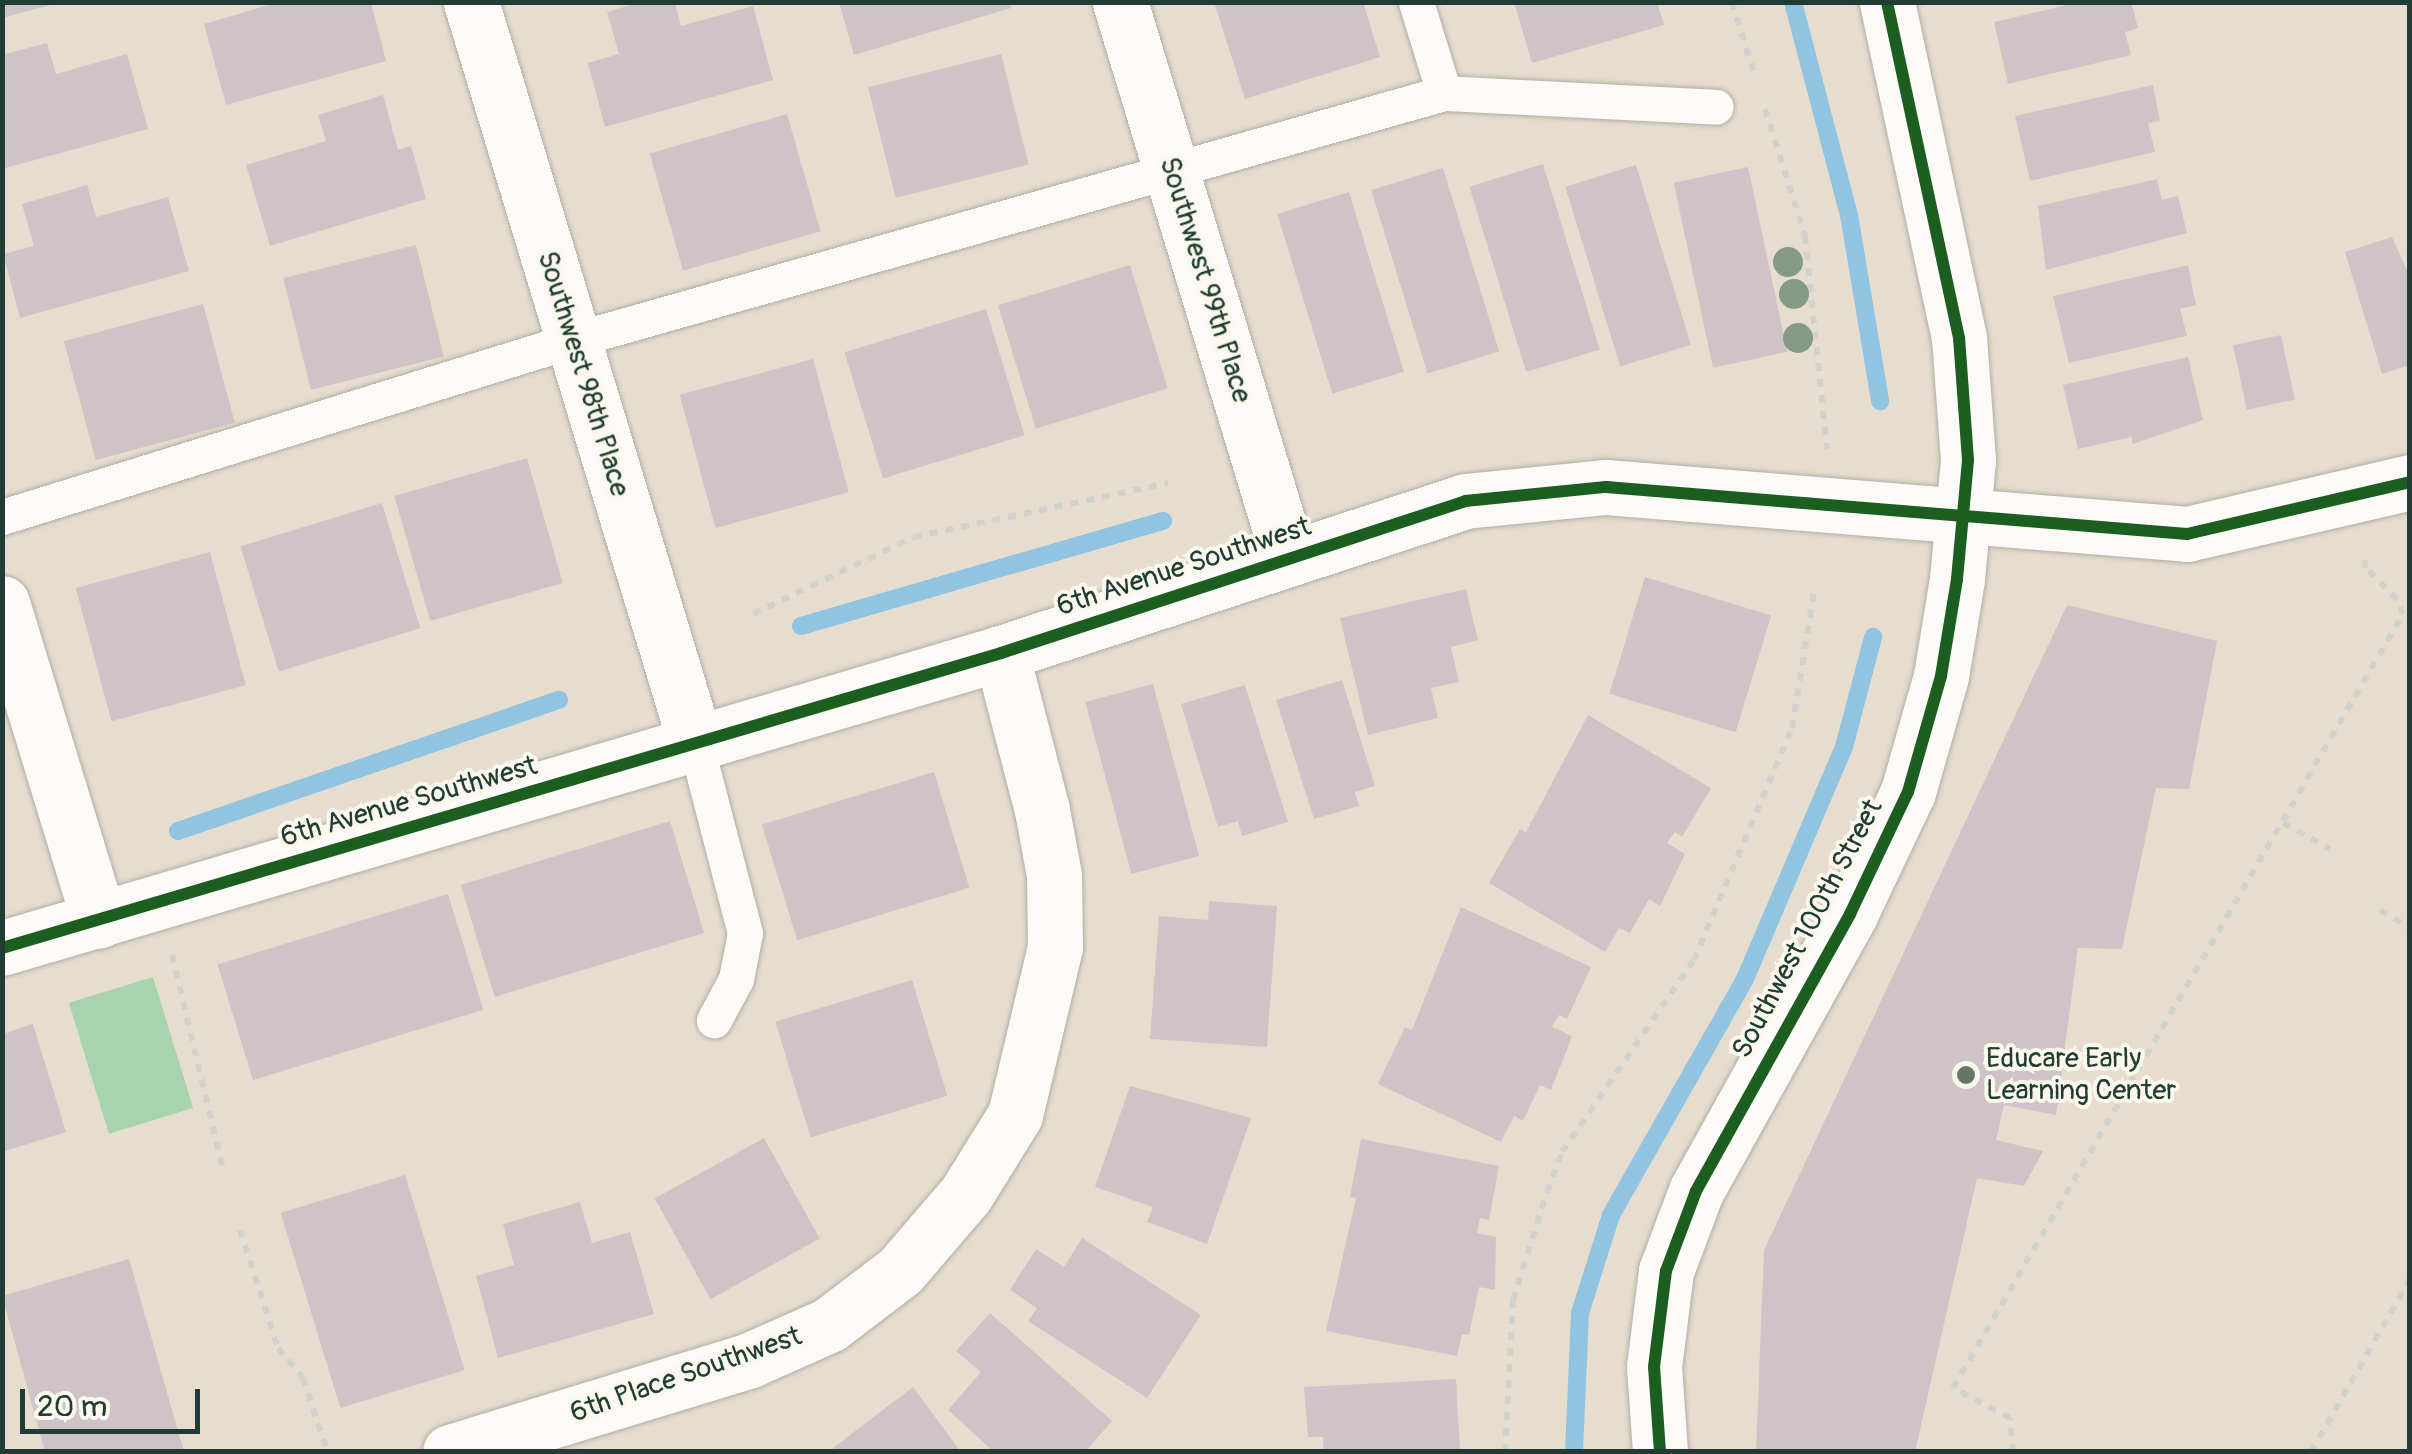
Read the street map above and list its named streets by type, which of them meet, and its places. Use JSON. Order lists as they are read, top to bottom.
{
  "streets": {
    "street": [
      "Southwest 99th Place",
      "Southwest 98th Place",
      "6th Avenue Southwest",
      "Southwest 100th Street",
      "6th Place Southwest"
    ]
  },
  "crossings": [
    ["Southwest 99th Place", "6th Avenue Southwest"],
    ["Southwest 98th Place", "6th Avenue Southwest"],
    ["6th Avenue Southwest", "Southwest 100th Street"],
    ["6th Avenue Southwest", "6th Place Southwest"]
  ],
  "places": ["Educare Early Learning Center"],
  "scale_bar": "20 m"
}
